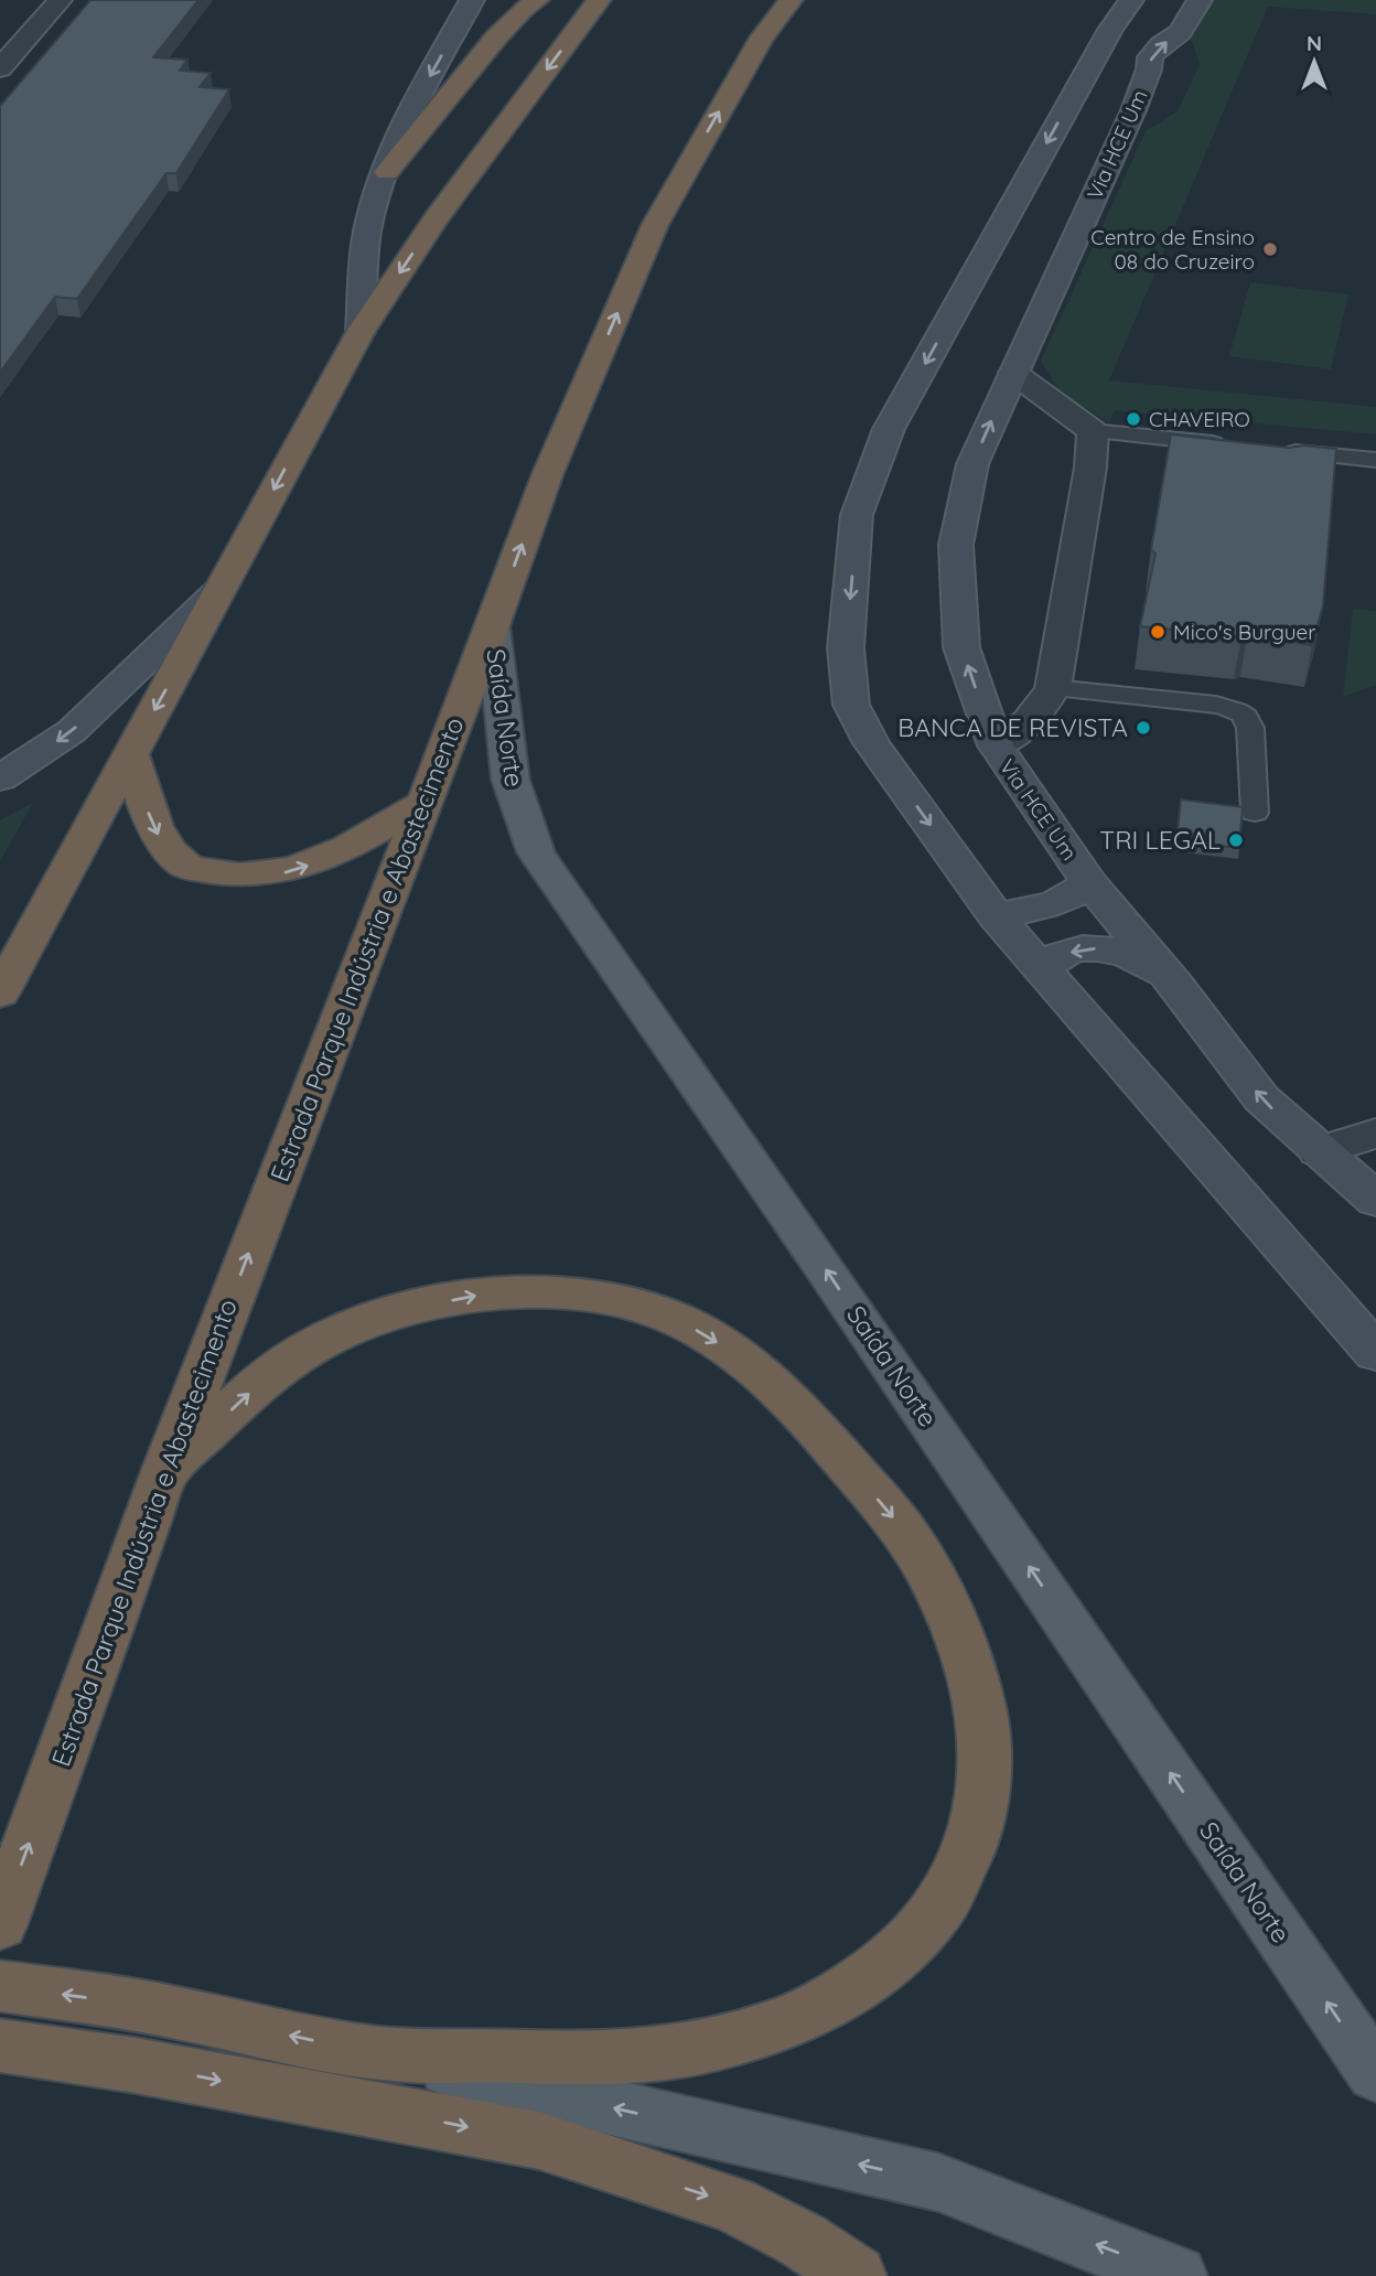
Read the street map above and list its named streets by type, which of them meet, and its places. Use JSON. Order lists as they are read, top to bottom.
{
  "streets": {
    "highway": ["Estrada Parque Indústria e Abastecimento"],
    "main road": ["Via HCE Um", "Saída Norte"]
  },
  "crossings": [
    ["Saída Norte", "Estrada Parque Indústria e Abastecimento"]
  ],
  "one_way": ["Via HCE Um", "Saída Norte"],
  "places": [
    "Centro de Ensino 08 do Cruzeiro",
    "CHAVEIRO",
    "Mico's Burguer",
    "BANCA DE REVISTA",
    "TRI LEGAL"
  ],
  "north": "top"
}
